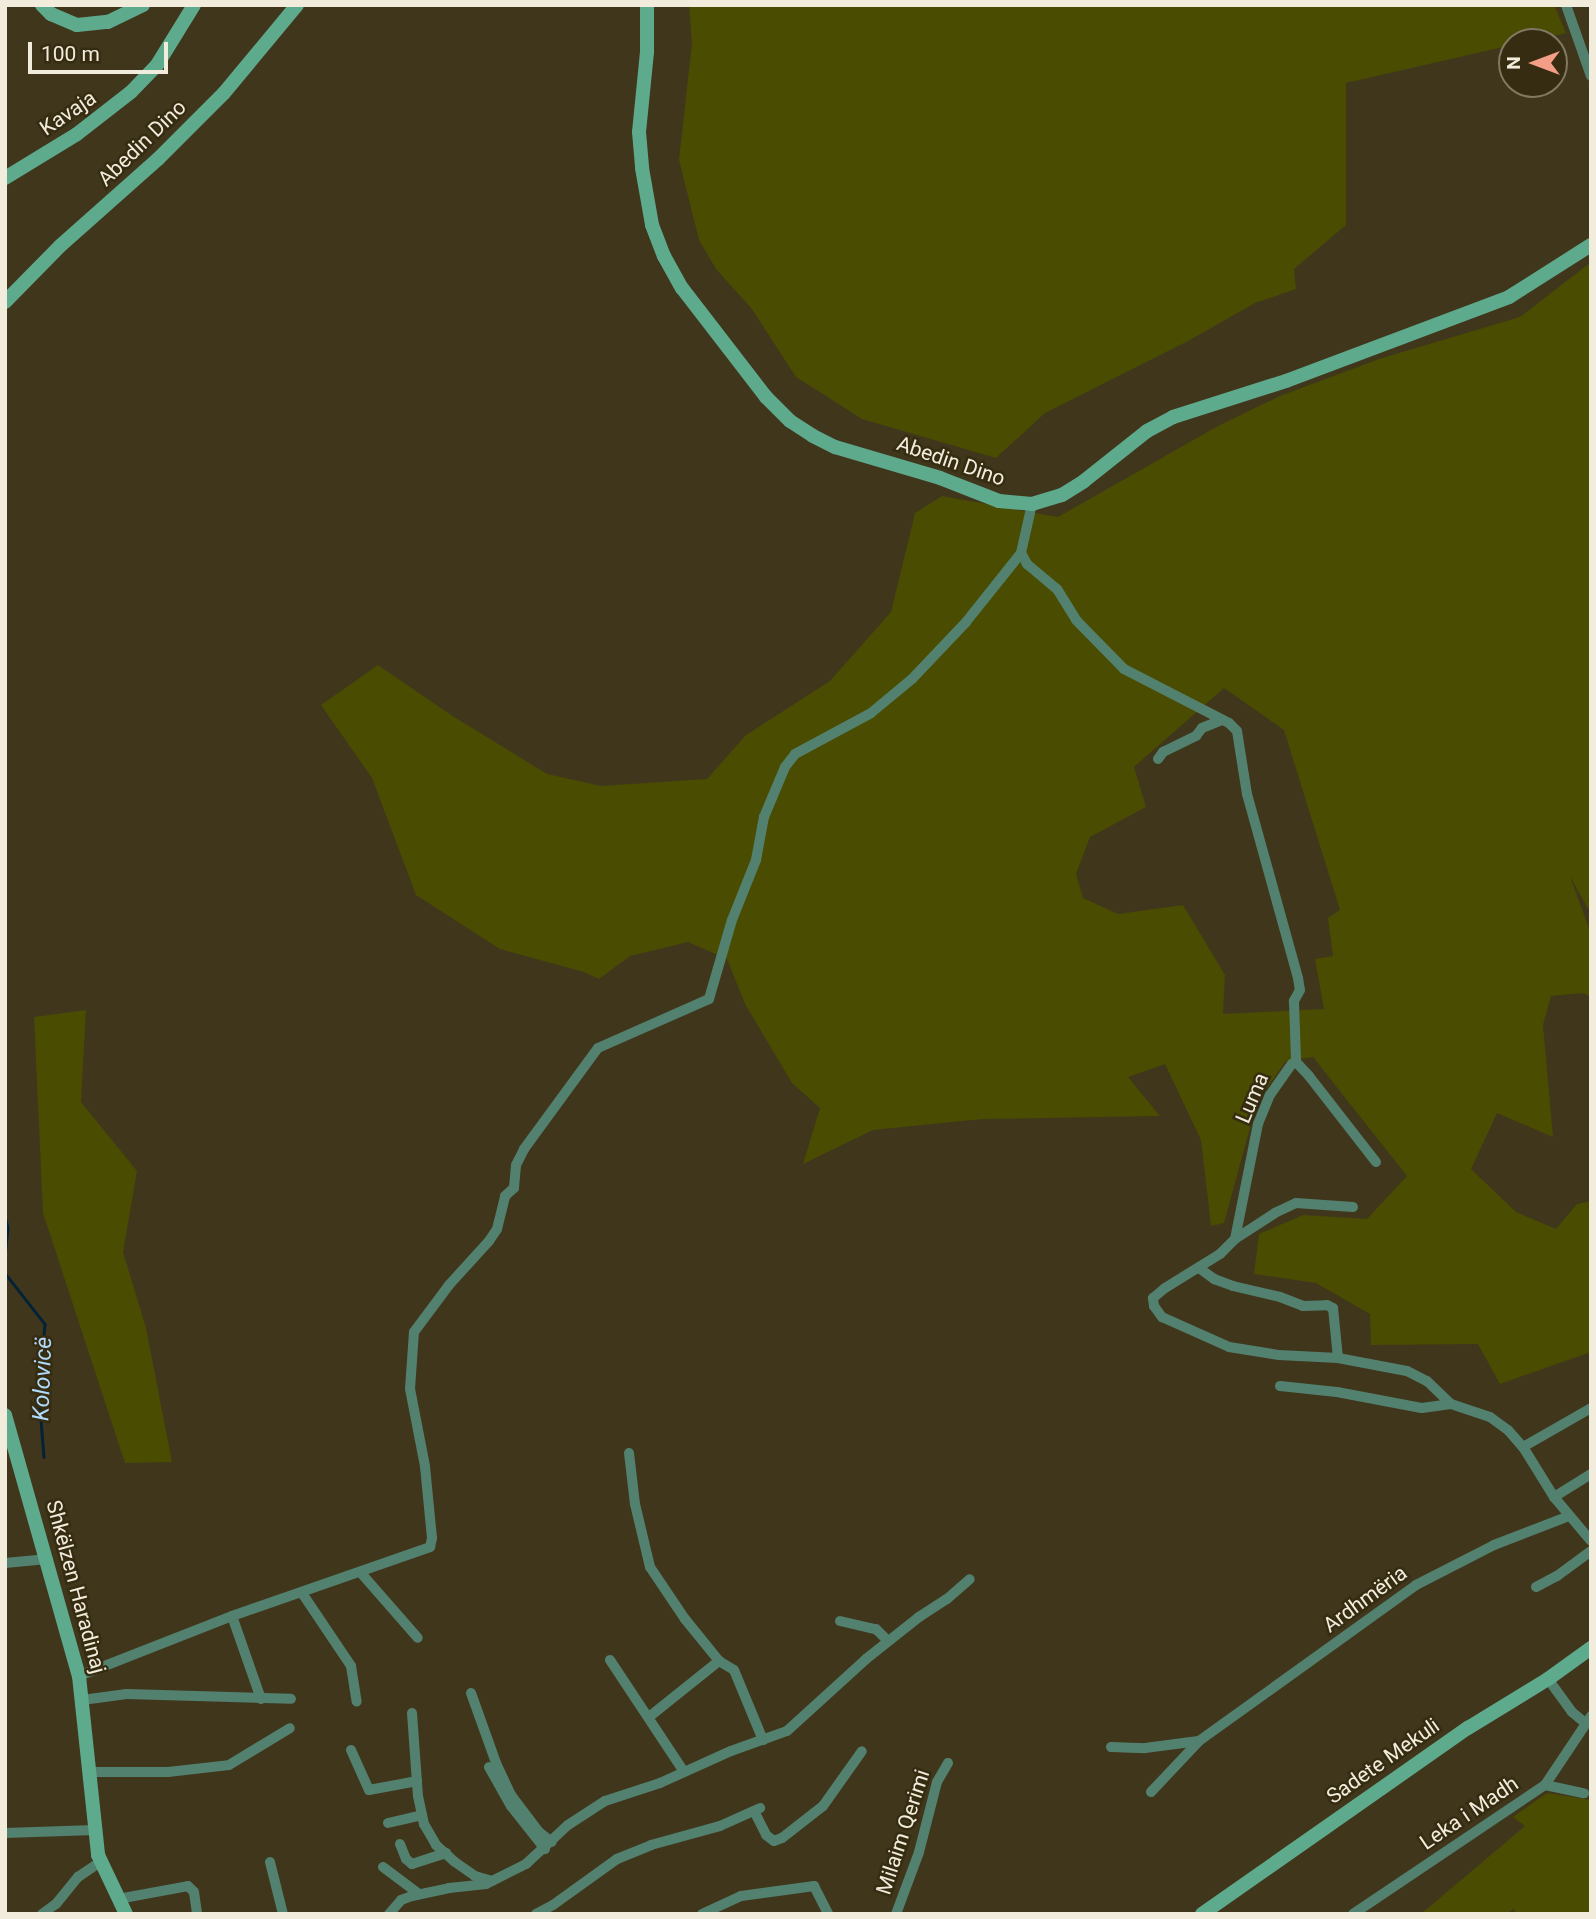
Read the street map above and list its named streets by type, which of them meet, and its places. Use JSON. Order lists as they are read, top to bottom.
{
  "streets": {
    "street": [
      "Kavaja",
      "Abedin Dino",
      "Luma",
      "Shkëlzen Haradinaj",
      "Ardhmëria",
      "Sadete Mekuli",
      "Leka i Madh",
      "Milaim Qerimi"
    ]
  },
  "crossings": [
    ["Sadete Mekuli", "Leka i Madh"]
  ],
  "water": ["Kolovicë"],
  "scale_bar": "100 m",
  "north": "left"
}
